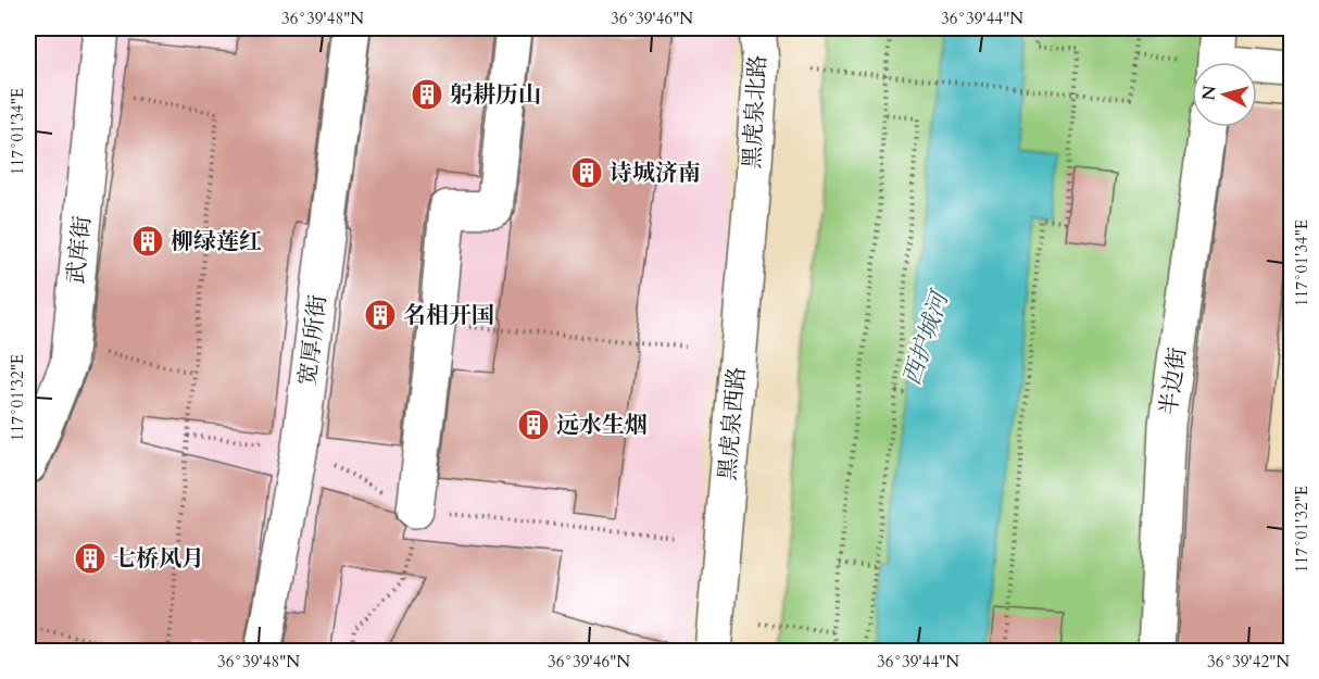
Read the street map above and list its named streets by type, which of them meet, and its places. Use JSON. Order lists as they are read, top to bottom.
{
  "streets": {
    "street": [
      "黑虎泉北路",
      "武库街",
      "宽厚所街",
      "半边街",
      "黑虎泉西路"
    ]
  },
  "crossings": [
    ["黑虎泉北路", "黑虎泉西路"]
  ],
  "water": ["西护城河"],
  "places": {
    "building": [
      "躬耕历山",
      "诗城济南",
      "柳绿莲红",
      "名相开国",
      "远水生烟",
      "七桥风月"
    ]
  },
  "north": "left",
  "coordinates": [
    "36°39'48\"N",
    "36°39'46\"N",
    "36°39'44\"N",
    "117°01'34\"E",
    "117°01'32\"E",
    "36°39'42\"N"
  ]
}
